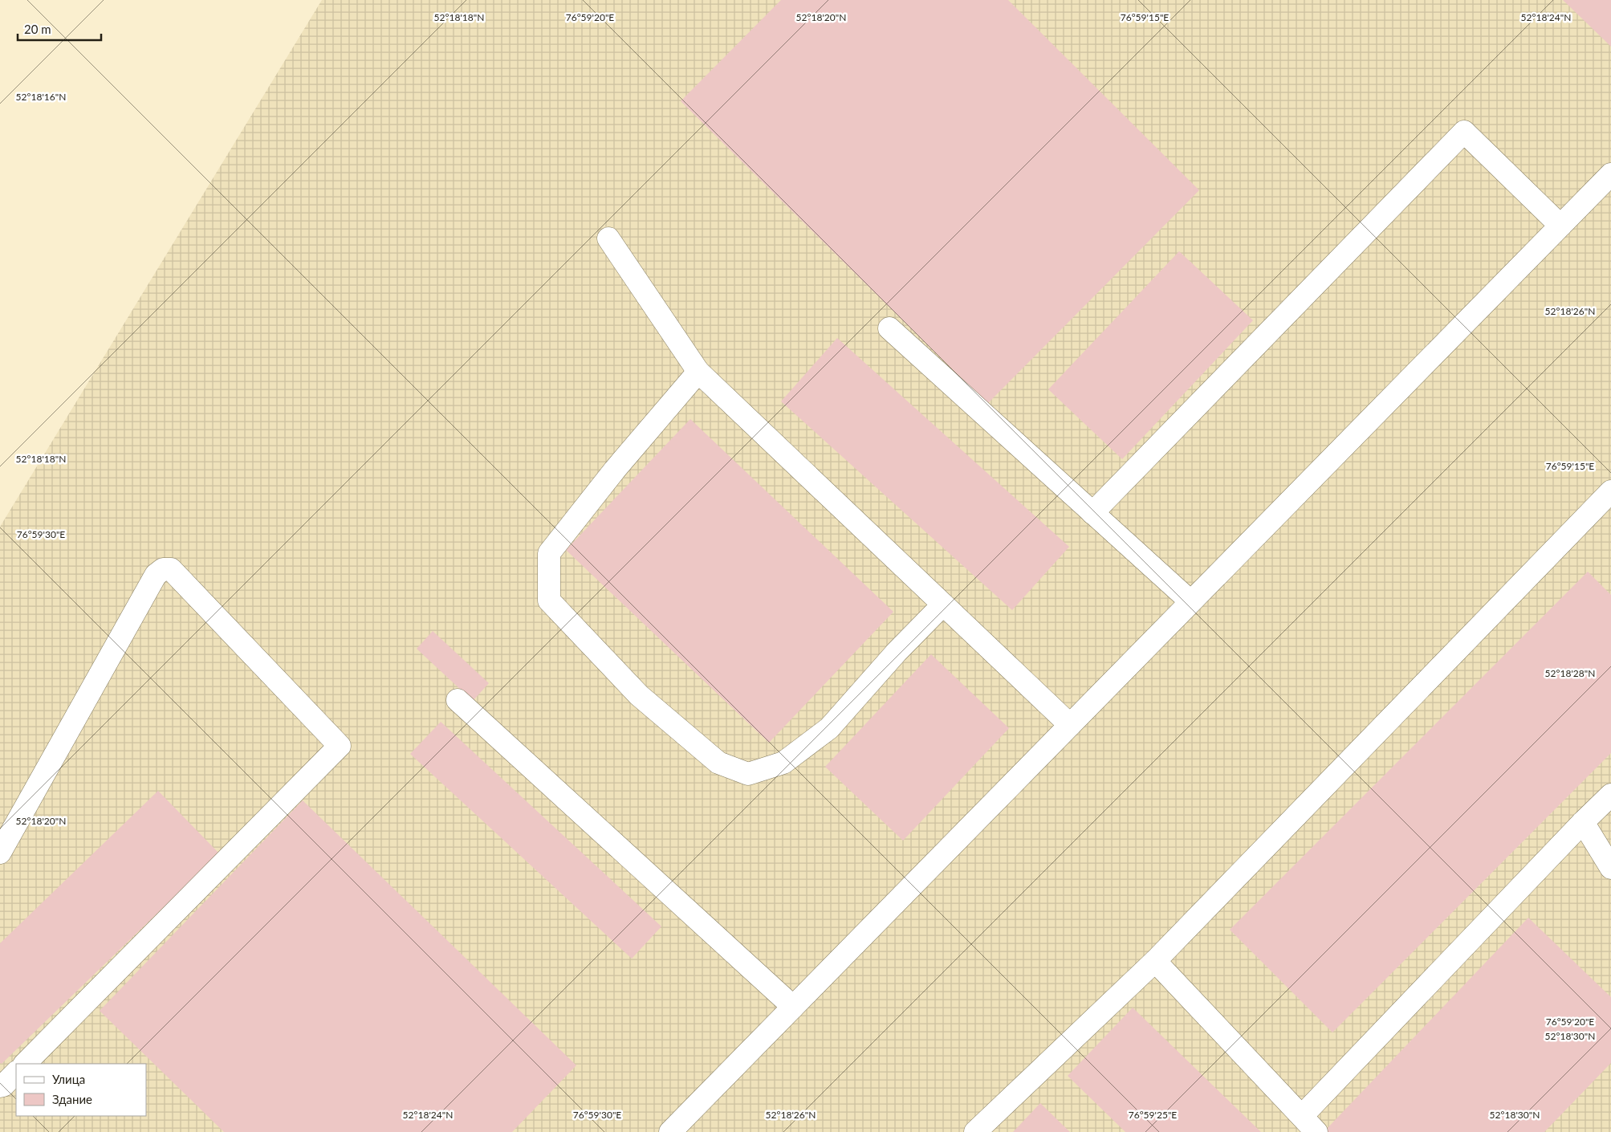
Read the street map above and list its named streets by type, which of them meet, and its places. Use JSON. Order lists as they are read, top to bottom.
{
  "legend": ["Улица", "Здание"],
  "scale_bar": "20 m",
  "coordinates": [
    "52°18'18\"N",
    "76°59'20\"E",
    "52°18'20\"N",
    "76°59'15\"E",
    "52°18'24\"N",
    "52°18'16\"N",
    "52°18'26\"N",
    "76°59'30\"E",
    "52°18'28\"N",
    "52°18'30\"N",
    "76°59'25\"E"
  ]
}
